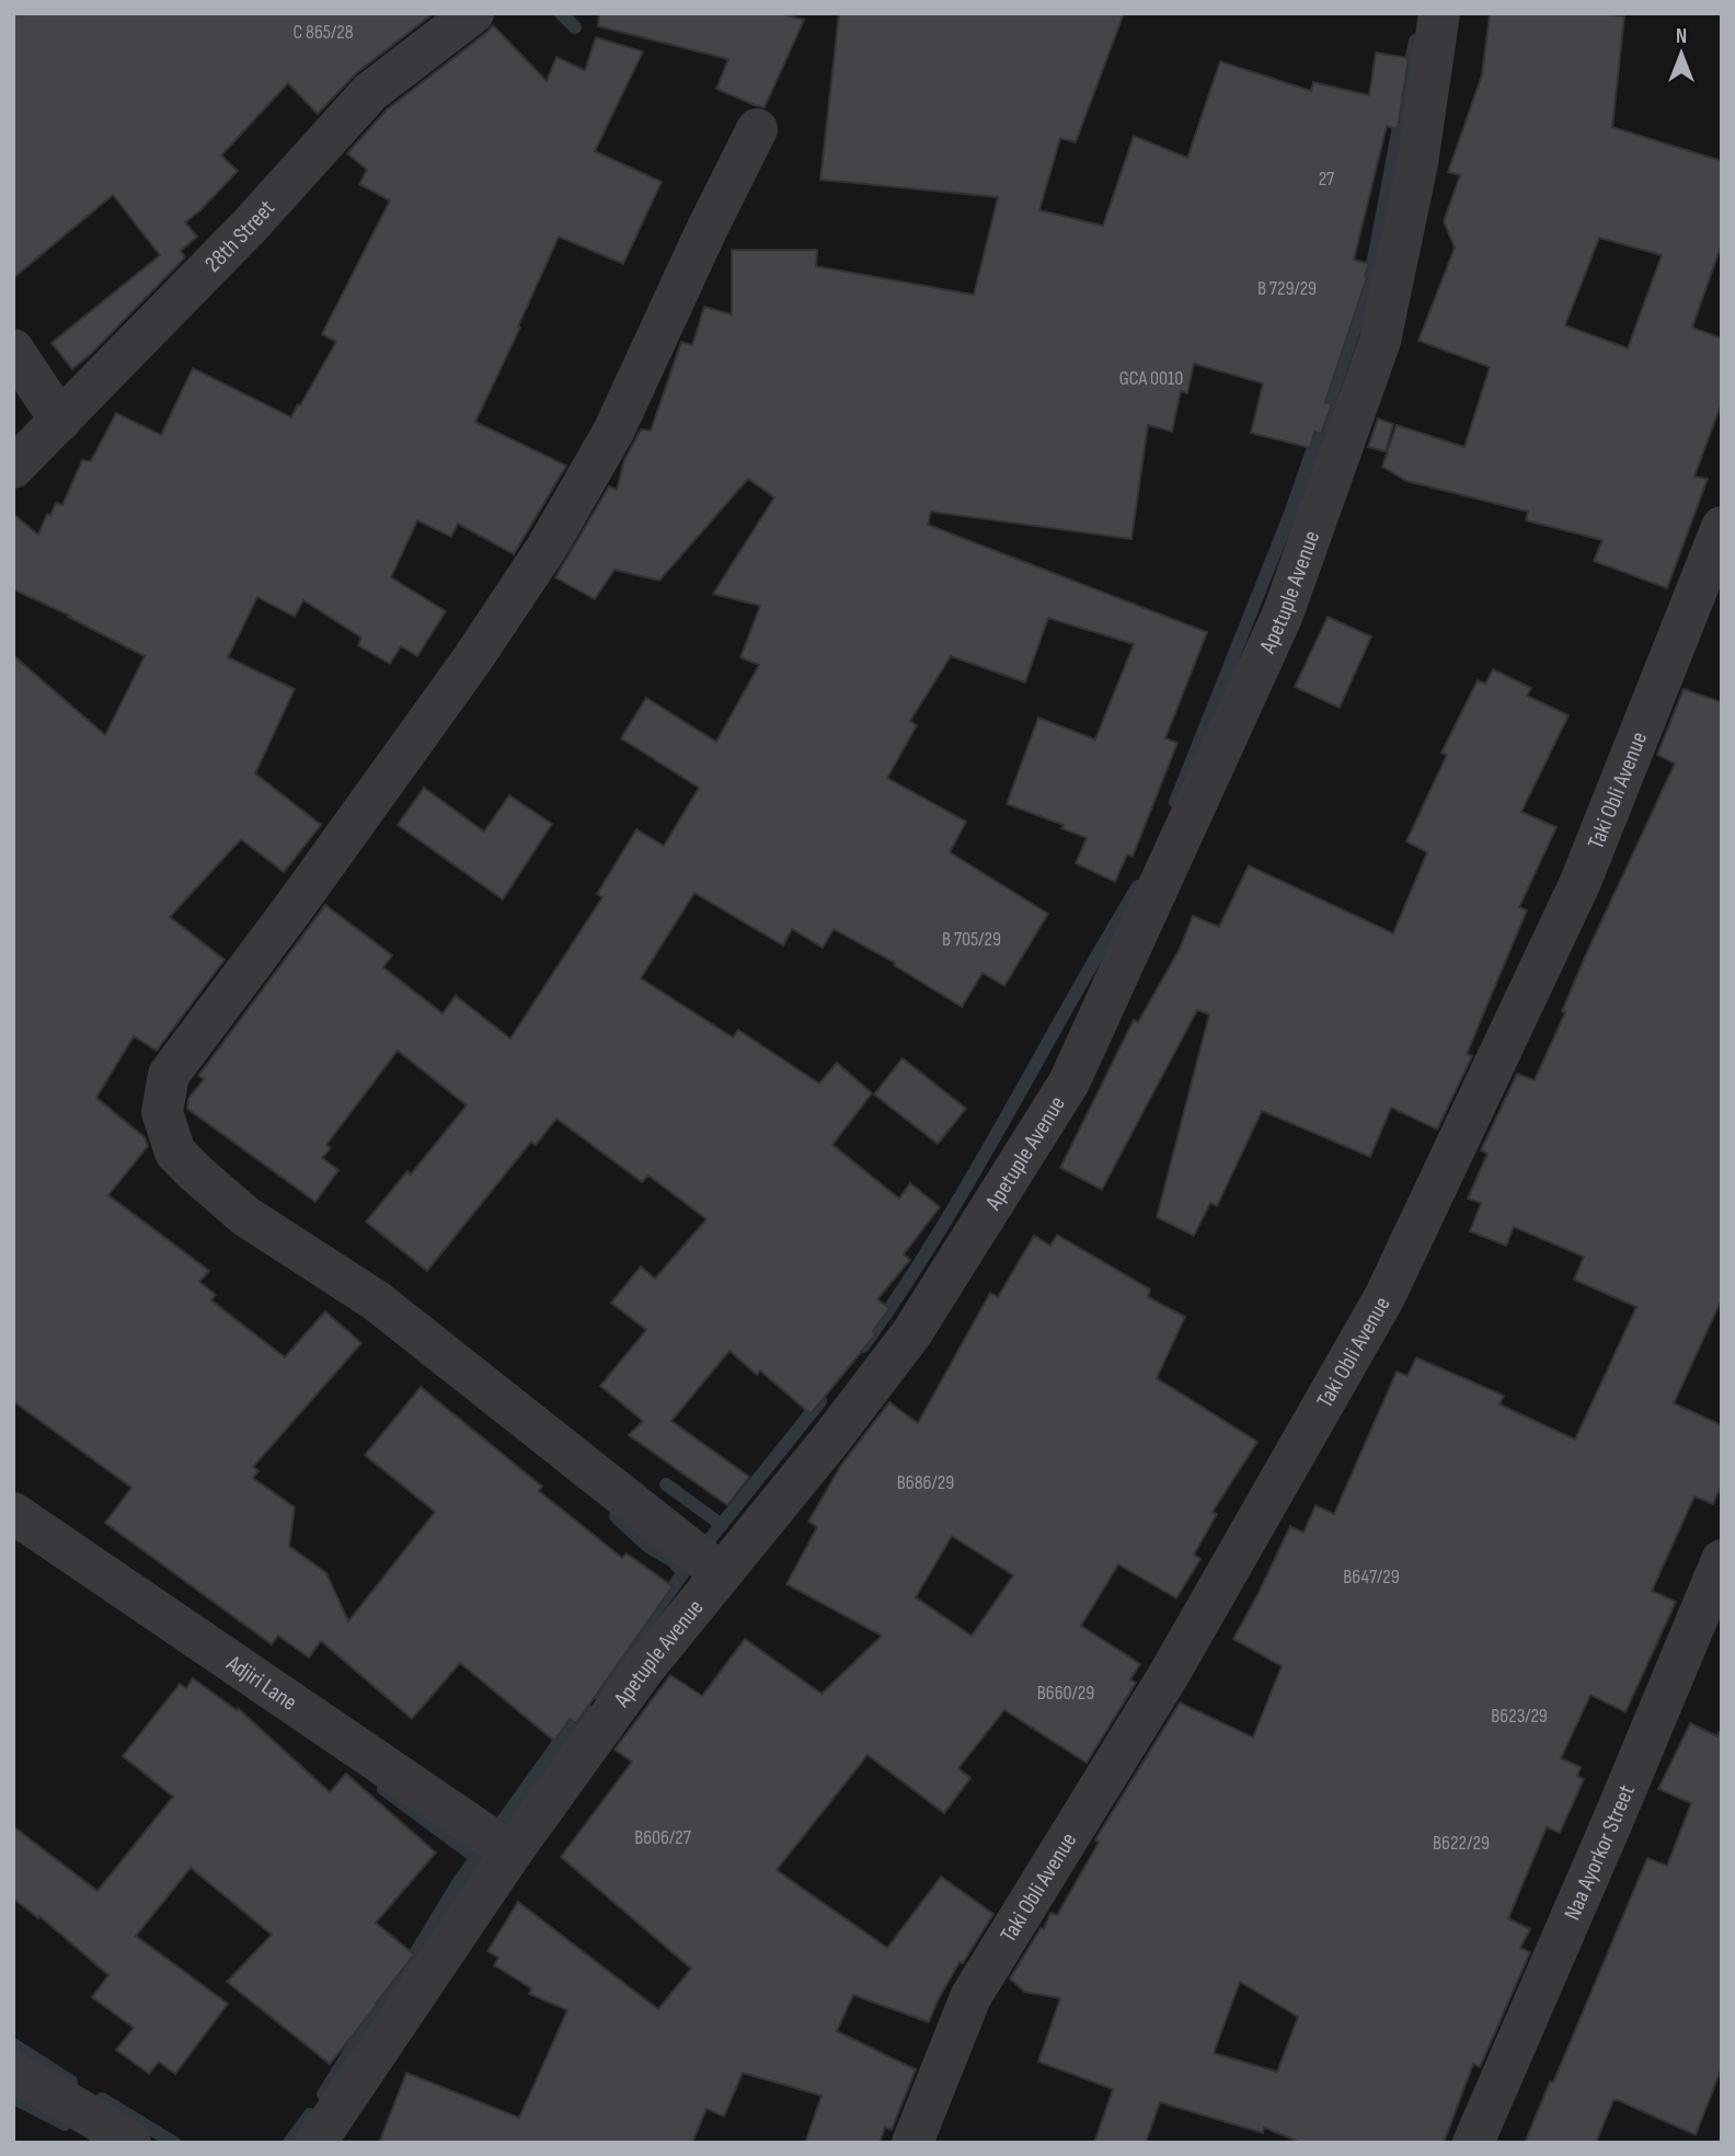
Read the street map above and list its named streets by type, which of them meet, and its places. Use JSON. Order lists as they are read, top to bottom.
{
  "streets": {
    "street": [
      "28th Street",
      "Apetuple Avenue",
      "Taki Obli Avenue",
      "Adjiri Lane",
      "Naa Ayorkor Street"
    ]
  },
  "crossings": [
    ["Apetuple Avenue", "Adjiri Lane"]
  ],
  "house_numbers": [
    "C 865/28",
    "27",
    "B 729/29",
    "GCA 0010",
    "B 705/29",
    "B686/29",
    "B647/29",
    "B660/29",
    "B623/29",
    "B606/27",
    "B622/29"
  ],
  "north": "top"
}
